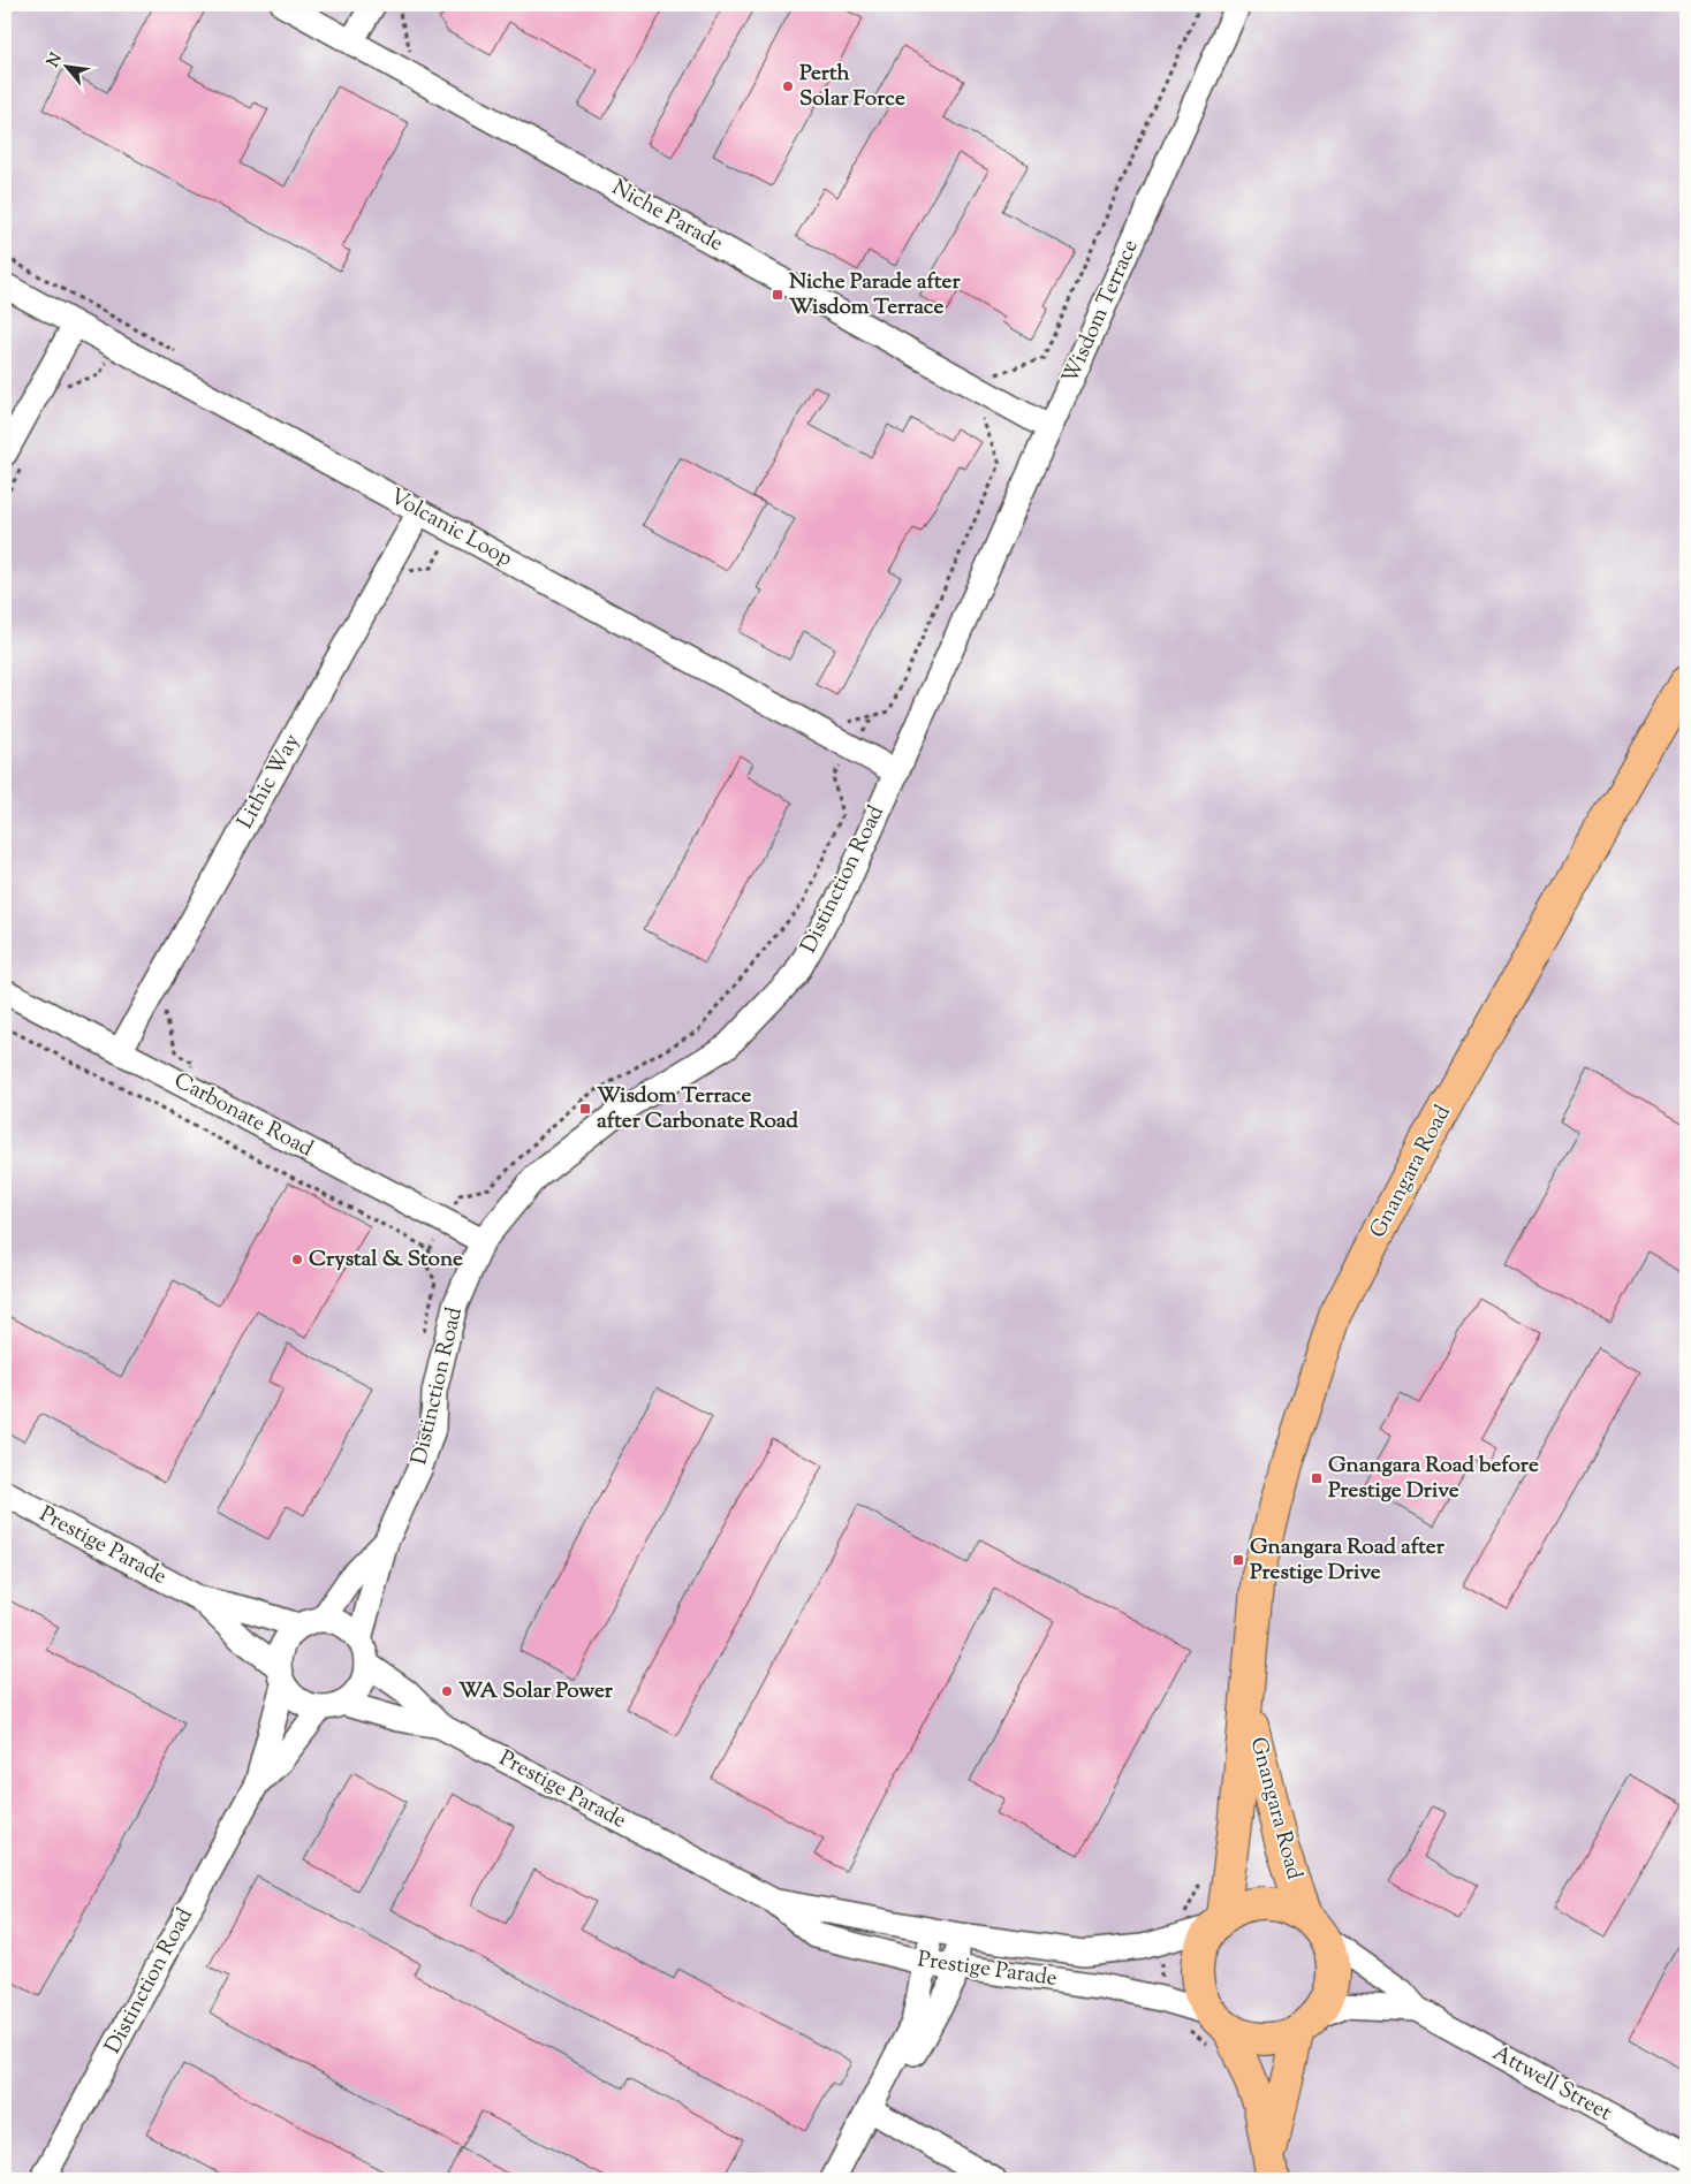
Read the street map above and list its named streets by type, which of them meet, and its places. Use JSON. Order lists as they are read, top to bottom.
{
  "streets": {
    "main road": ["Gnangara Road"],
    "street": [
      "Niche Parade",
      "Wisdom Terrace",
      "Volcanic Loop",
      "Lithic Way",
      "Distinction Road",
      "Carbonate Road",
      "Prestige Parade",
      "Attwell Street"
    ]
  },
  "crossings": [
    ["Niche Parade", "Wisdom Terrace"],
    ["Wisdom Terrace", "Distinction Road"],
    ["Volcanic Loop", "Lithic Way"],
    ["Volcanic Loop", "Distinction Road"],
    ["Lithic Way", "Carbonate Road"],
    ["Distinction Road", "Carbonate Road"],
    ["Distinction Road", "Prestige Parade"],
    ["Gnangara Road", "Prestige Parade"],
    ["Gnangara Road", "Attwell Street"],
    ["Prestige Parade", "Attwell Street"]
  ],
  "places": {
    "other": ["Perth Solar Force", "Crystal & Stone", "WA Solar Power"],
    "transit": [
      "Niche Parade after Wisdom Terrace",
      "Wisdom Terrace after Carbonate Road",
      "Gnangara Road before Prestige Drive",
      "Gnangara Road after Prestige Drive"
    ]
  },
  "north": "top left"
}
